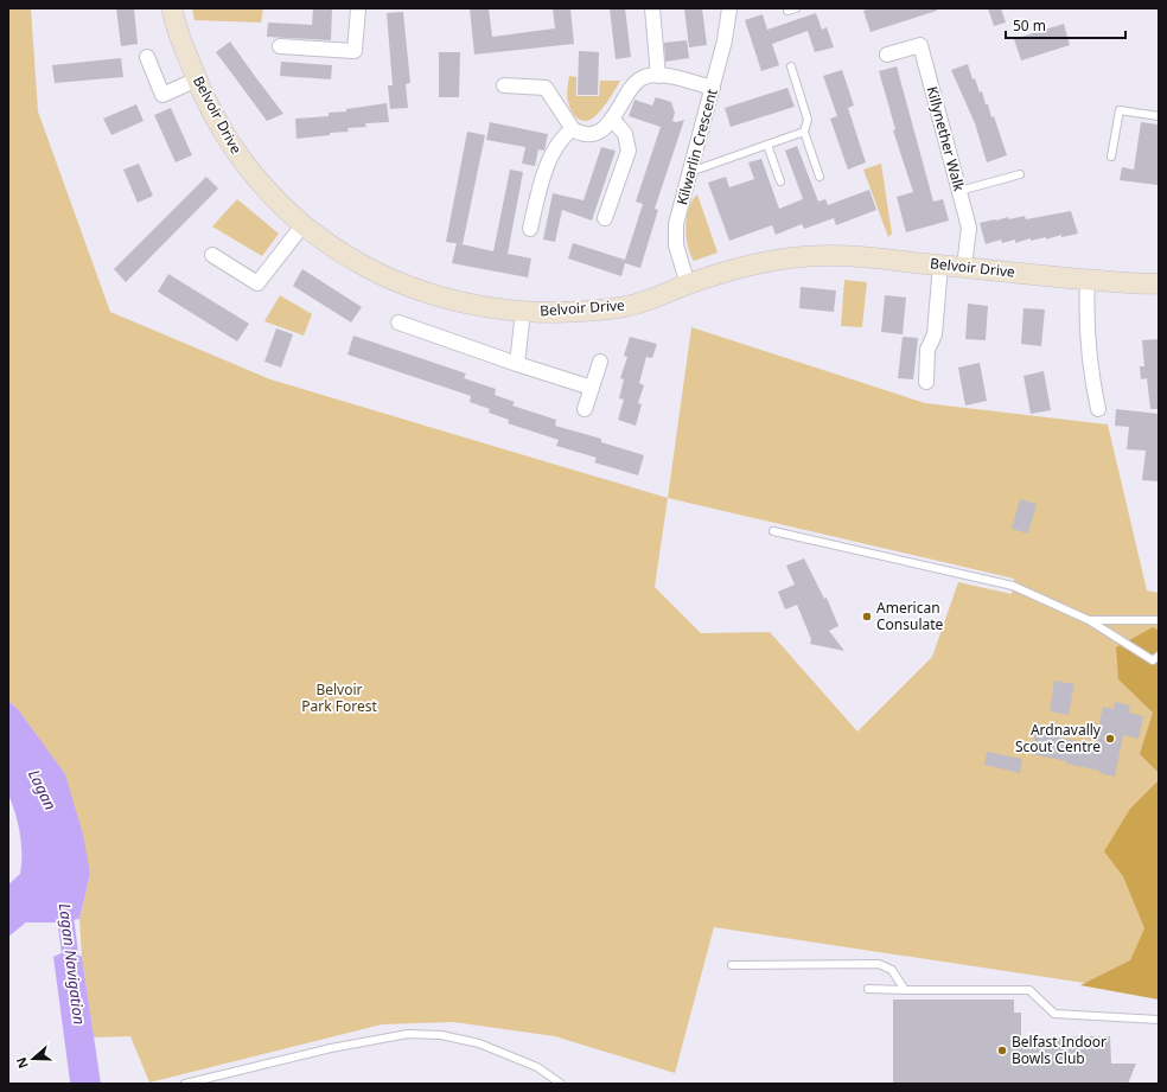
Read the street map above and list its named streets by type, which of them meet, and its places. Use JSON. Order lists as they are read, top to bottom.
{
  "streets": {
    "street": ["Belvoir Drive", "Killynether Walk", "Kilwarlin Crescent"]
  },
  "crossings": [
    ["Belvoir Drive", "Killynether Walk"],
    ["Belvoir Drive", "Kilwarlin Crescent"]
  ],
  "water": ["Lagan", "Lagan Navigation"],
  "parks": ["Belvoir Park Forest"],
  "places": ["American Consulate", "Ardnavally Scout Centre", "Belfast Indoor Bowls Club"],
  "scale_bar": "50 m",
  "north": "left"
}
